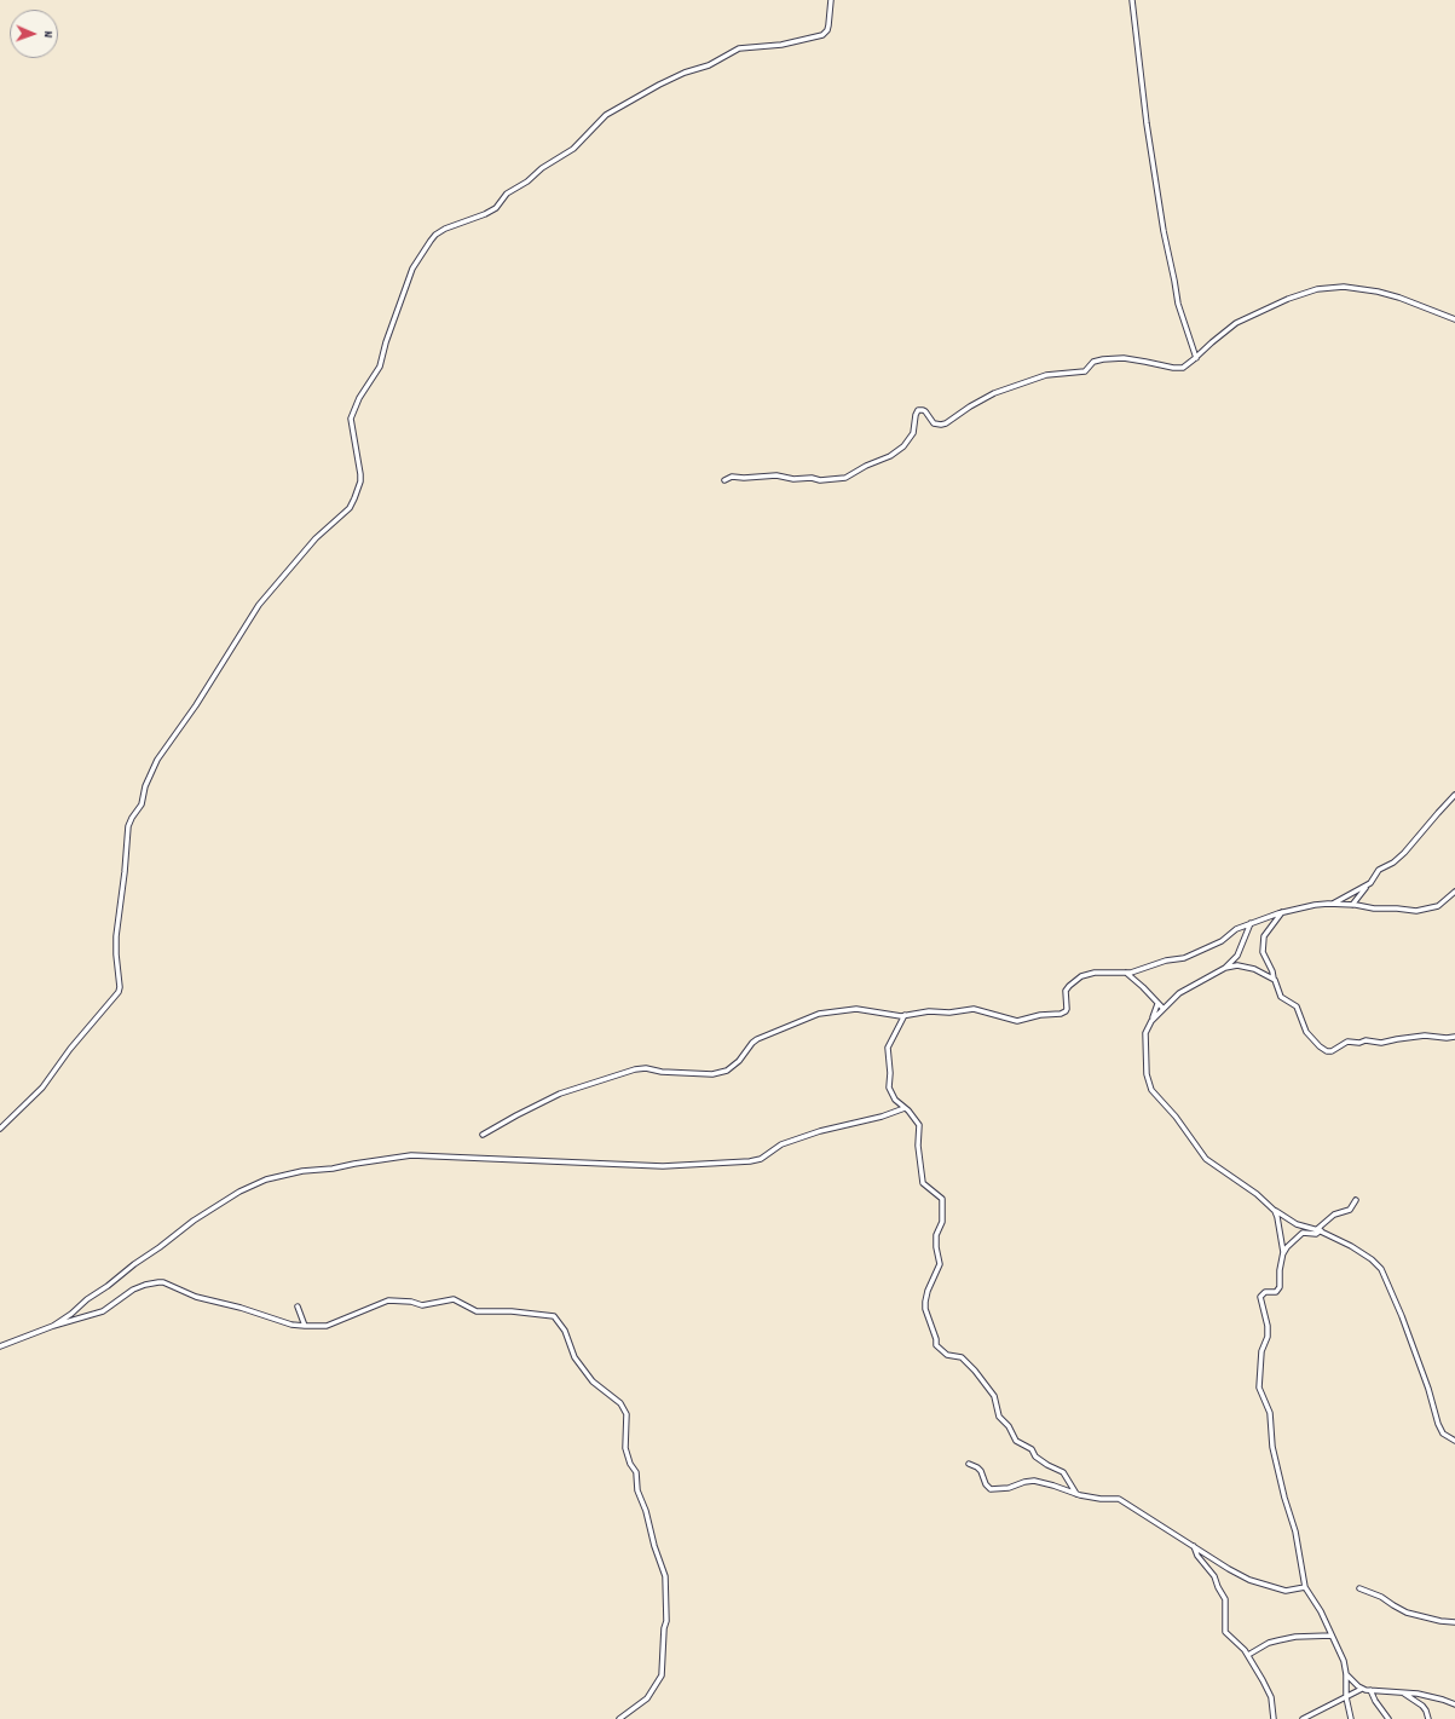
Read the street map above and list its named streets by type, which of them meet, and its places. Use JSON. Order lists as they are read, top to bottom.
{
  "north": "right"
}
